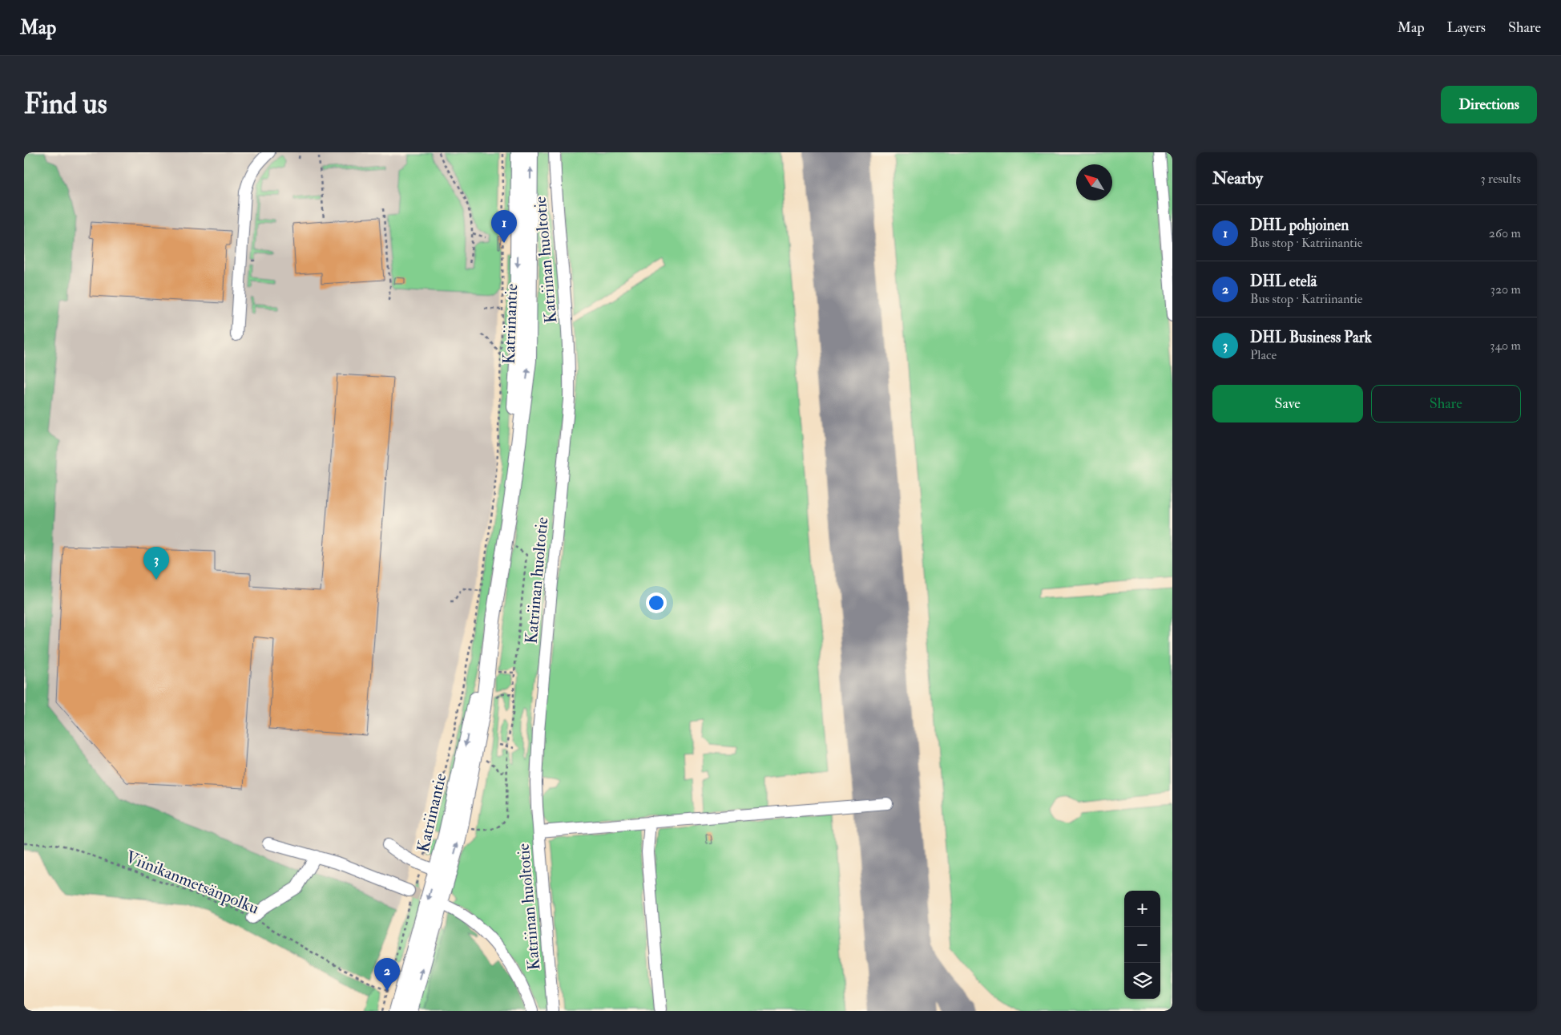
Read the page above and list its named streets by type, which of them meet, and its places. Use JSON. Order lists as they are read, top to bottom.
{
  "streets": {
    "main road": ["Katriinantie"],
    "lane": ["Katriinan huoltotie"],
    "path": ["Viinikanmetsänpolku"]
  },
  "north": "top left",
  "page": {
    "header": "Map",
    "nav": ["Map", "Layers", "Share"],
    "buttons": [
      "Directions",
      ["Save", "Share"]
    ],
    "title": "Find us",
    "heading": ["Nearby", "3 results"],
    "list": [
      {
        "mark": "1",
        "name": "DHL pohjoinen",
        "note": "Bus stop · Katriinantie",
        "value": "260 m"
      },
      {
        "mark": "2",
        "name": "DHL etelä",
        "note": "Bus stop · Katriinantie",
        "value": "320 m"
      },
      {
        "mark": "3",
        "name": "DHL Business Park",
        "note": "Place",
        "value": "340 m"
      }
    ],
    "pins": ["1", "3", "2"],
    "map_buttons": ["+", "−"]
  }
}
